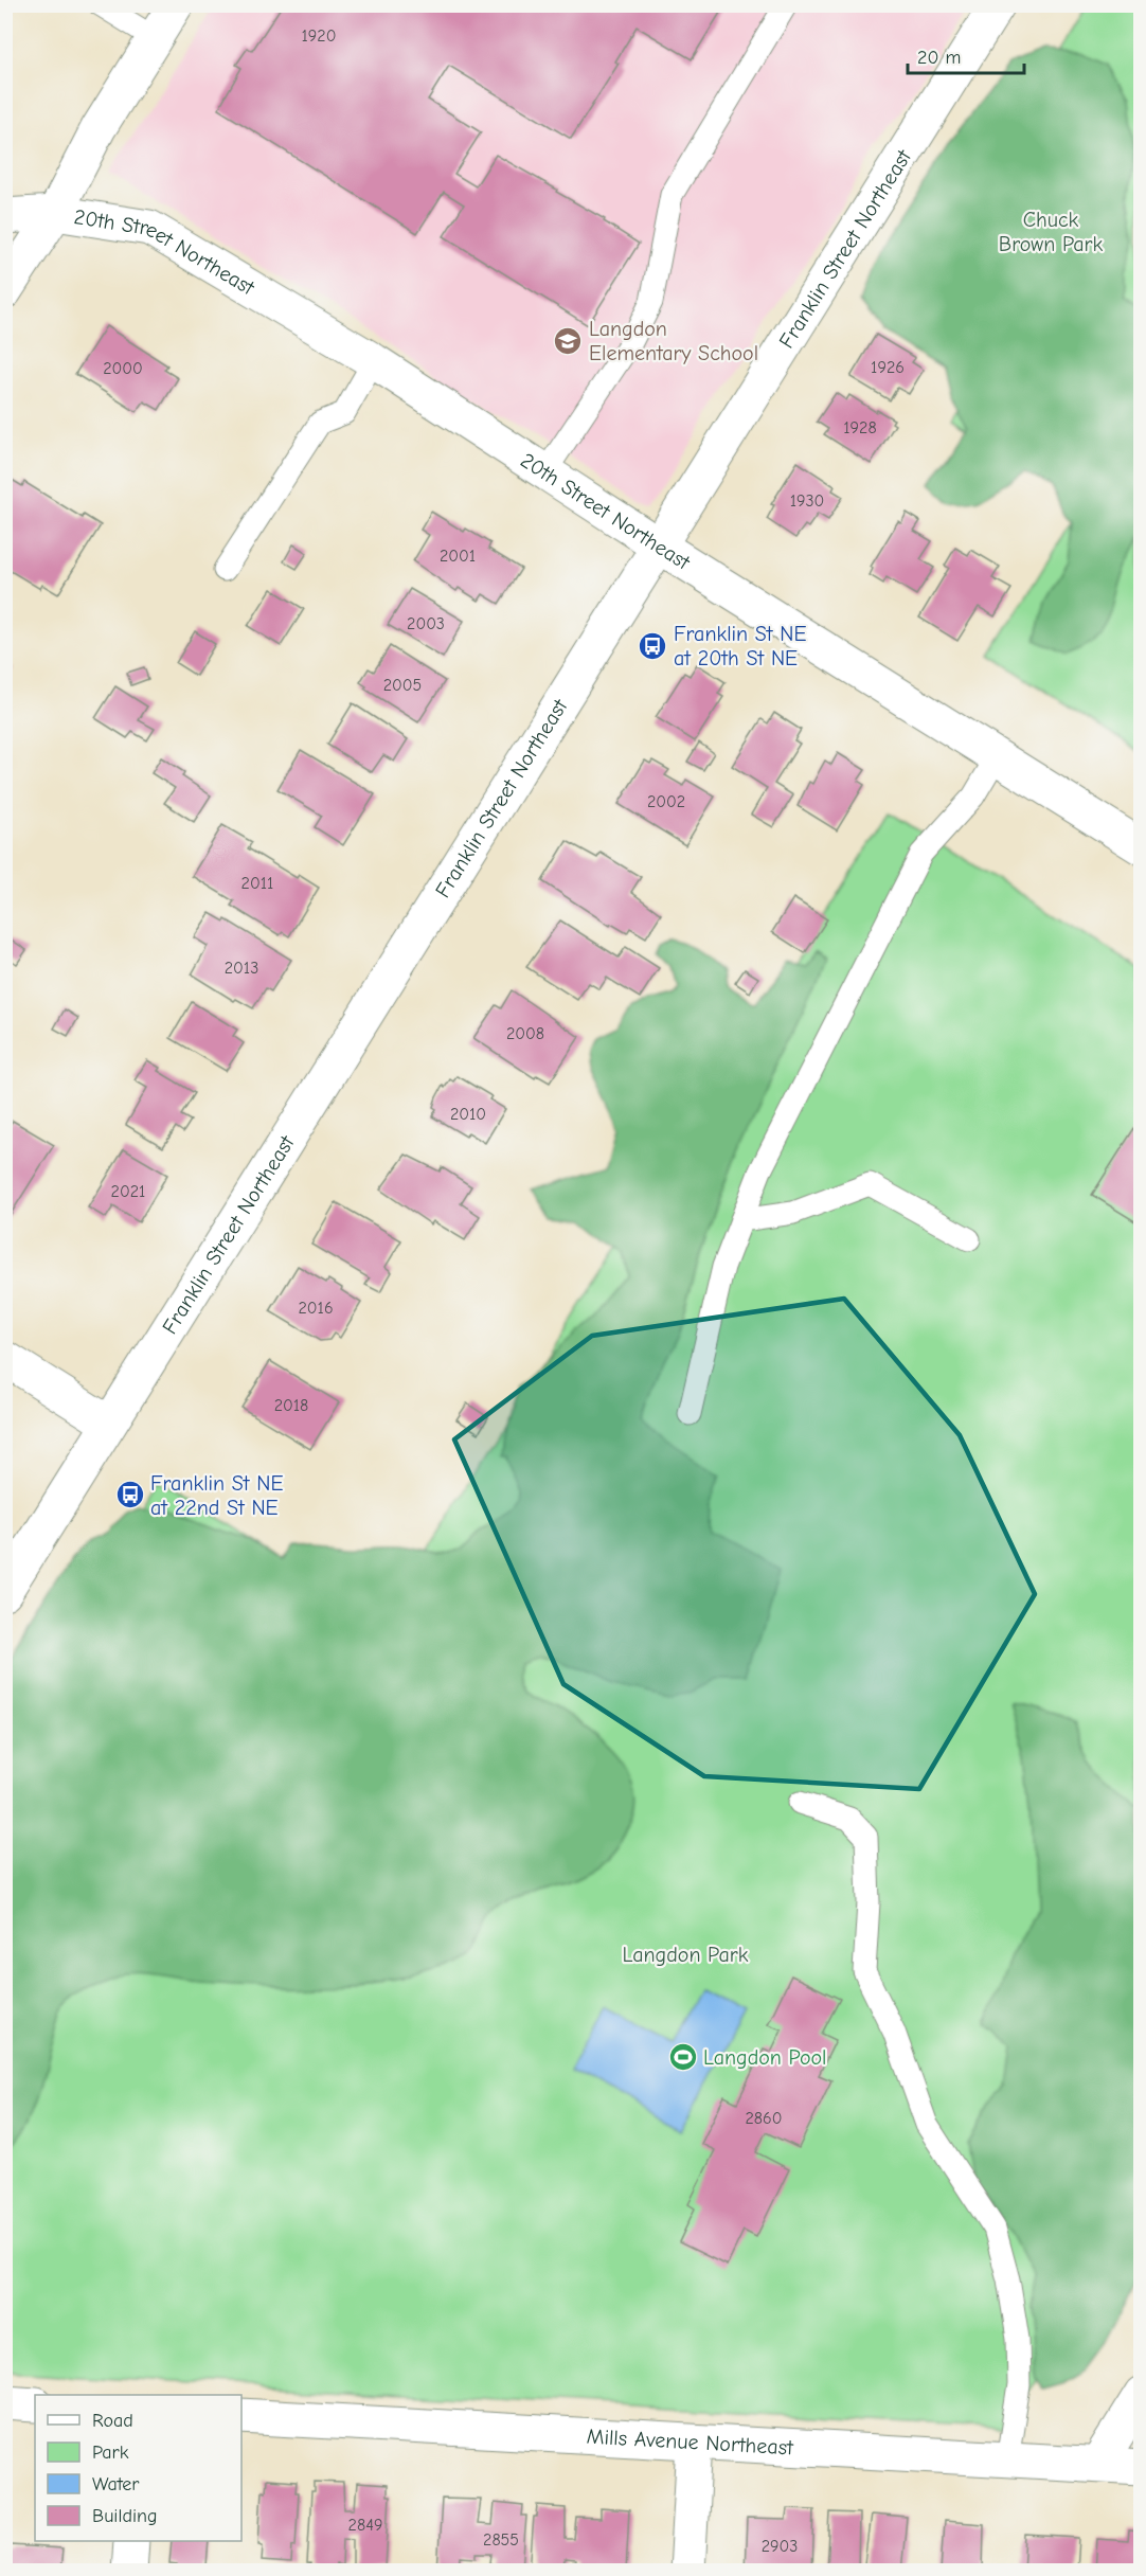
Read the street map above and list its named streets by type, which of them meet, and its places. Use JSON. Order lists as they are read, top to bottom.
{
  "streets": {
    "street": ["Franklin Street Northeast", "20th Street Northeast", "Mills Avenue Northeast"]
  },
  "crossings": [
    ["Franklin Street Northeast", "20th Street Northeast"]
  ],
  "parks": ["Chuck Brown Park", "Langdon Park"],
  "places": {
    "school or university": ["Langdon Elementary School"],
    "bus stop": ["Franklin St NE at 20th St NE", "Franklin St NE at 22nd St NE"],
    "sports": ["Langdon Pool"]
  },
  "house_numbers": [
    "1920",
    "1926",
    "2000",
    "1928",
    "1930",
    "2001",
    "2003",
    "2005",
    "2002",
    "2011",
    "2013",
    "2008",
    "2010",
    "2021",
    "2016",
    "2018",
    "2860",
    "2849",
    "2855",
    "2903"
  ],
  "legend": [
    "Road",
    "Park",
    "Water",
    "Building"
  ],
  "scale_bar": "20 m"
}
